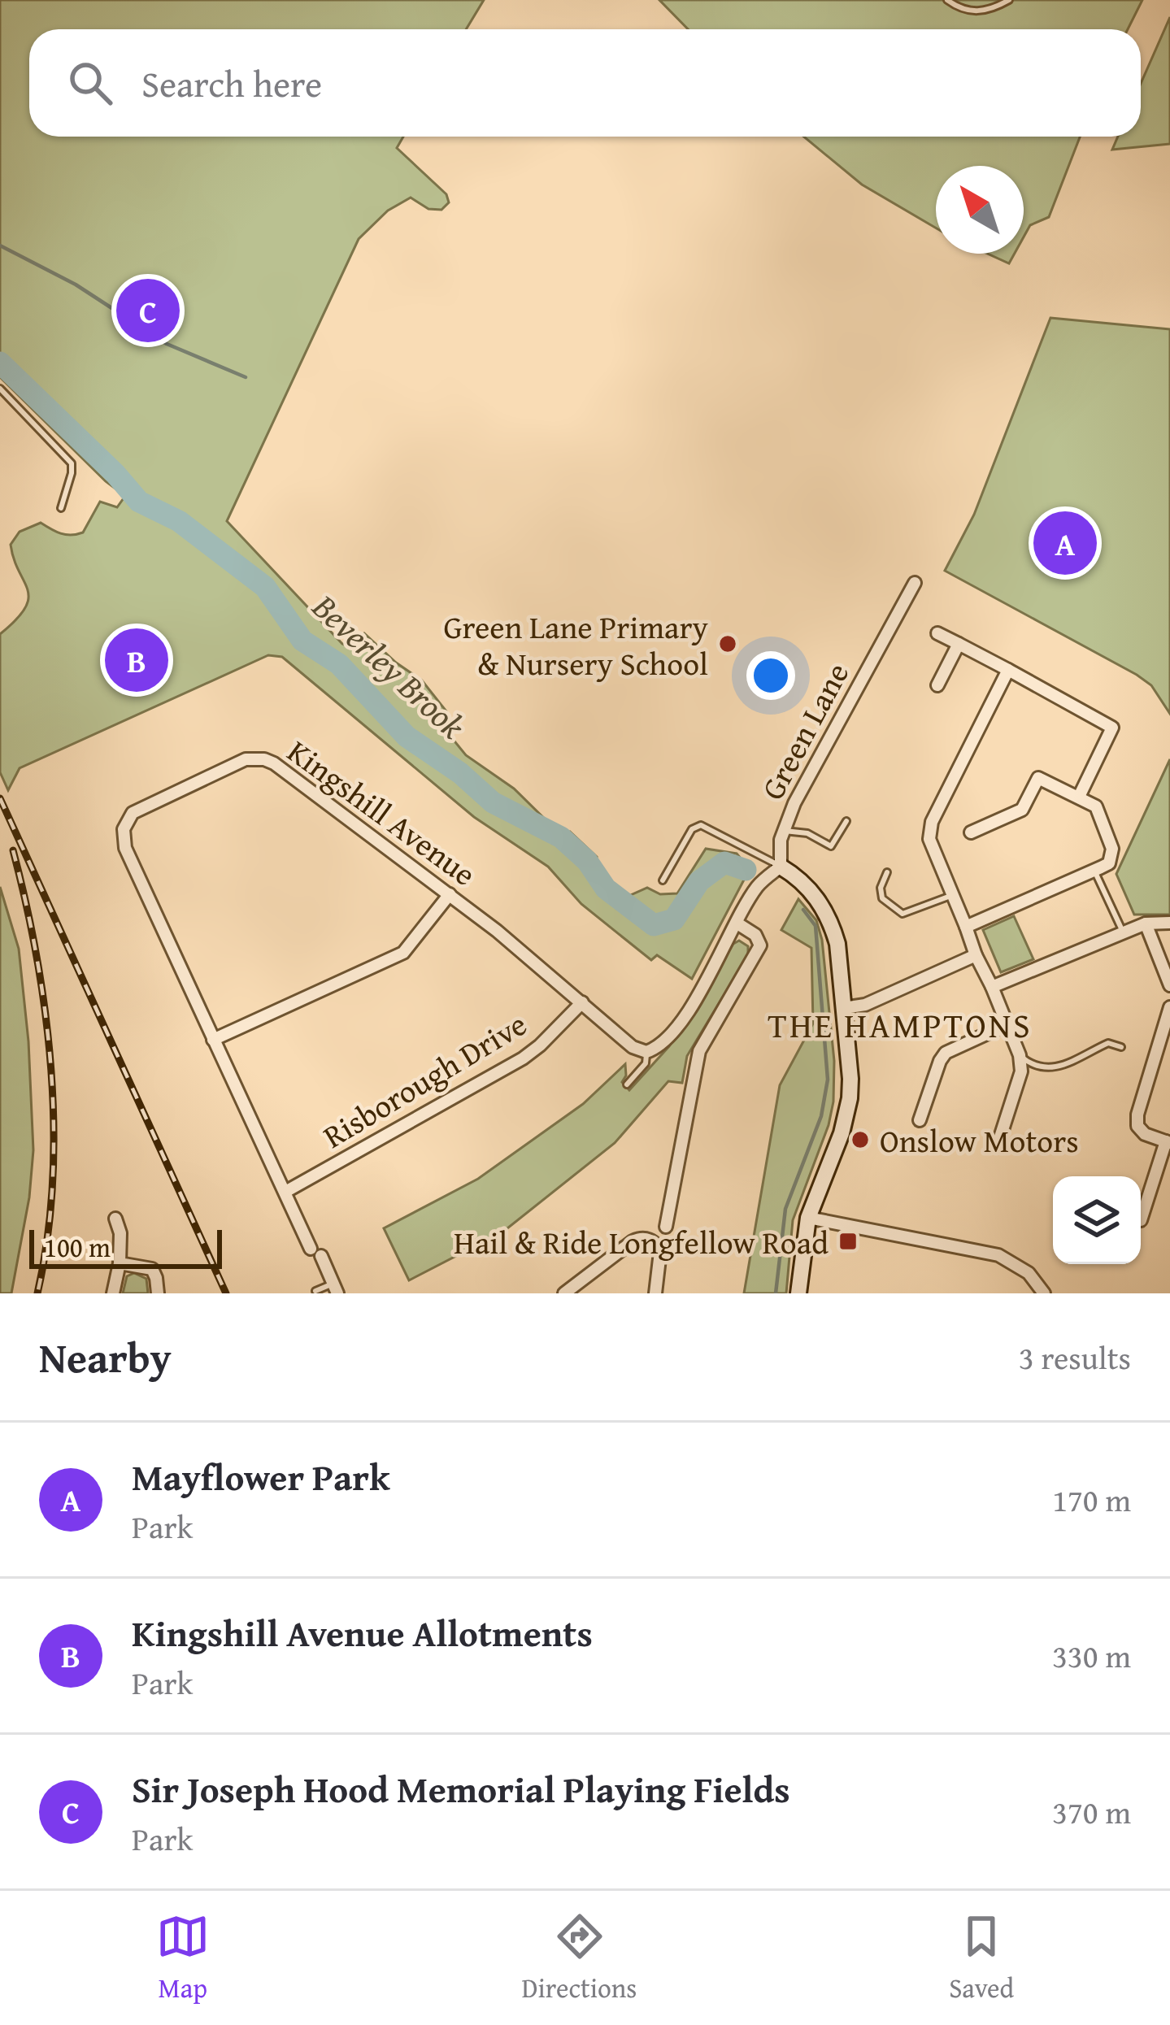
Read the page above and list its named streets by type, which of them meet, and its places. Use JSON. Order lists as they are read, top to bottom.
{
  "streets": {
    "street": ["Green Lane", "Kingshill Avenue", "Risborough Drive"]
  },
  "crossings": [
    ["Kingshill Avenue", "Risborough Drive"]
  ],
  "districts": ["THE HAMPTONS"],
  "water": ["Beverley Brook"],
  "places": {
    "other": ["Green Lane Primary & Nursery School", "Onslow Motors"],
    "transit": ["Hail & Ride Longfellow Road"]
  },
  "scale_bar": "100 m",
  "north": "top left",
  "page": {
    "search": "Search here",
    "pins": ["C", "A", "B"],
    "scale": "100 m",
    "heading": ["Nearby", "3 results"],
    "list": [
      {
        "mark": "A",
        "name": "Mayflower Park",
        "note": "Park",
        "value": "170 m"
      },
      {
        "mark": "B",
        "name": "Kingshill Avenue Allotments",
        "note": "Park",
        "value": "330 m"
      },
      {
        "mark": "C",
        "name": "Sir Joseph Hood Memorial Playing Fields",
        "note": "Park",
        "value": "370 m"
      }
    ],
    "nav": ["Map", "Directions", "Saved"]
  }
}
